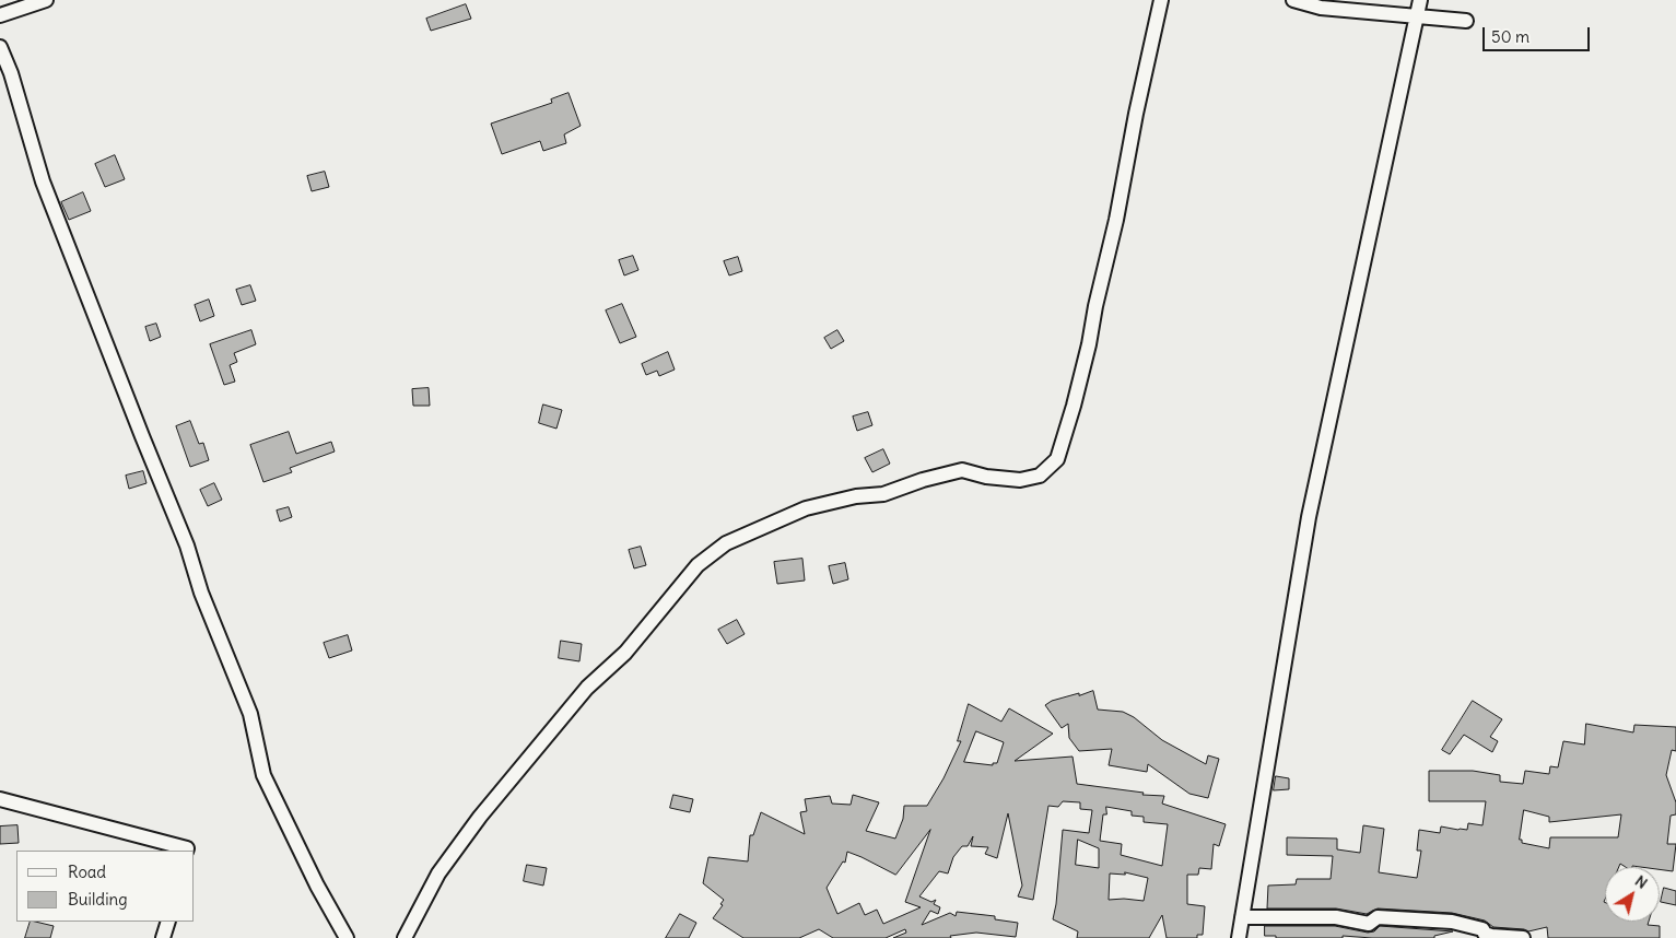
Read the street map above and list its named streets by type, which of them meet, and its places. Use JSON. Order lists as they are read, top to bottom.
{
  "legend": ["Road", "Building"],
  "scale_bar": "50 m",
  "north": "top right"
}
